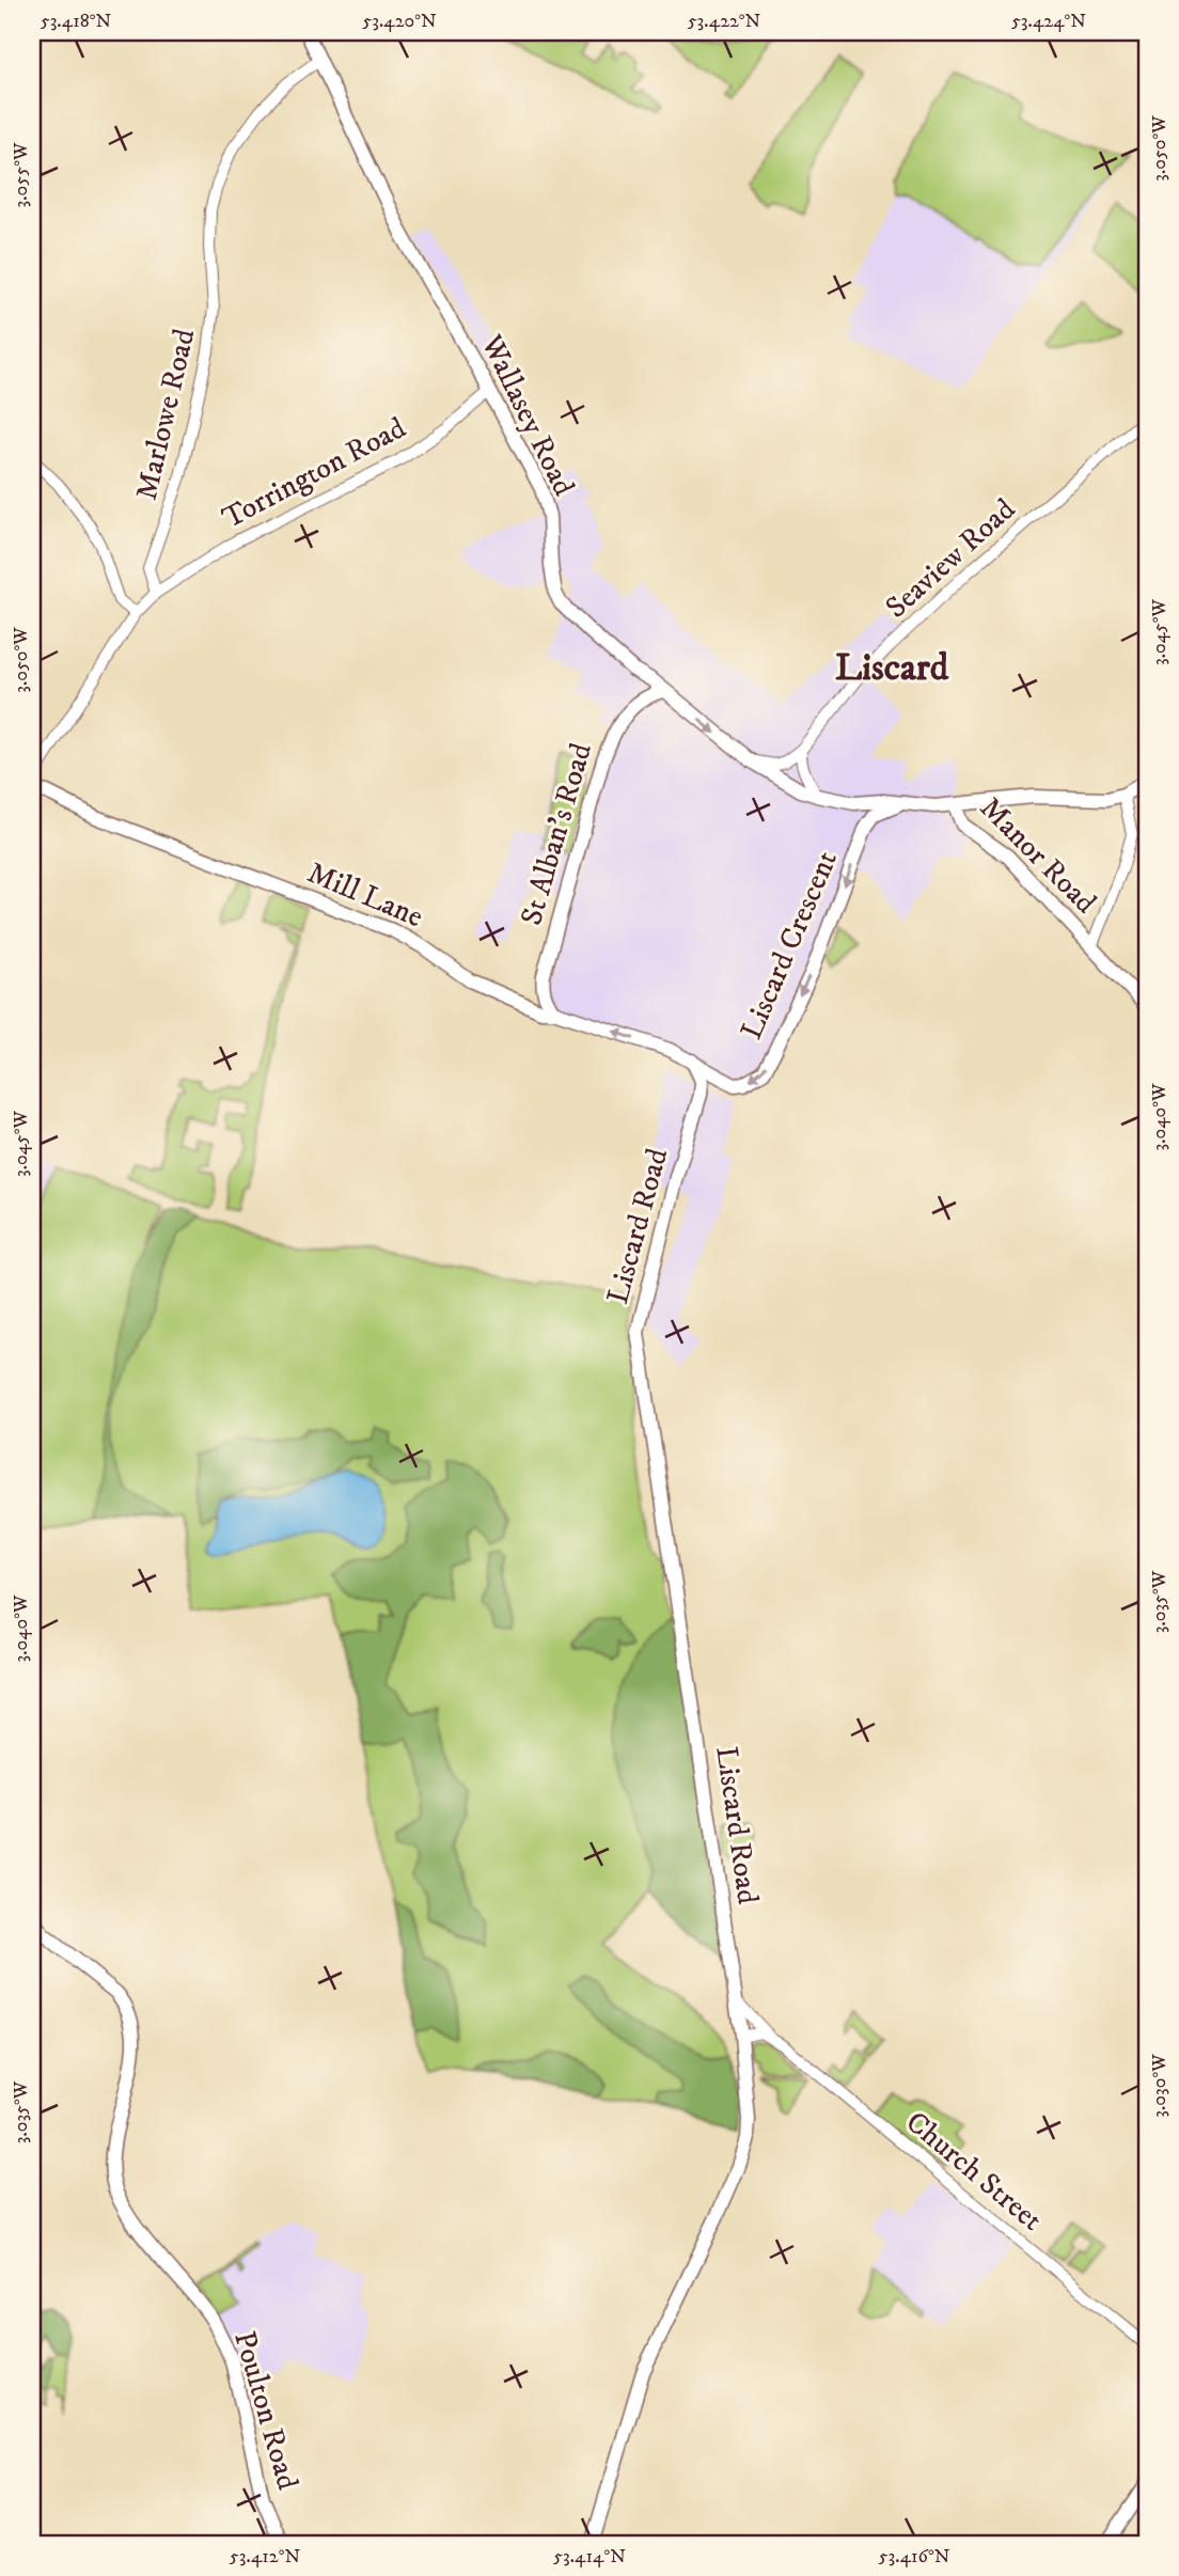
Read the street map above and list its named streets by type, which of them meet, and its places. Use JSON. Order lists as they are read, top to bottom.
{
  "streets": {
    "main road": [
      "Wallasey Road",
      "St Alban's Road",
      "Manor Road",
      "Mill Lane",
      "Liscard Crescent",
      "Liscard Road",
      "Poulton Road"
    ],
    "street": [
      "Marlowe Road",
      "Torrington Road",
      "Seaview Road",
      "Church Street"
    ]
  },
  "crossings": [
    ["Marlowe Road", "Wallasey Road"],
    ["Marlowe Road", "Torrington Road"],
    ["Wallasey Road", "Torrington Road"],
    ["Wallasey Road", "Seaview Road"],
    ["Wallasey Road", "St Alban's Road"],
    ["Wallasey Road", "Manor Road"],
    ["Mill Lane", "Liscard Crescent"],
    ["Liscard Road", "Church Street"]
  ],
  "one_way": ["Liscard Crescent"],
  "districts": ["Liscard"],
  "coordinates": [
    "53.418°N",
    "53.420°N",
    "53.422°N",
    "53.424°N",
    "3.050°W",
    "3.055°W",
    "3.045°W",
    "3.040°W",
    "3.035°W",
    "3.030°W",
    "53.412°N",
    "53.414°N",
    "53.416°N"
  ]
}
